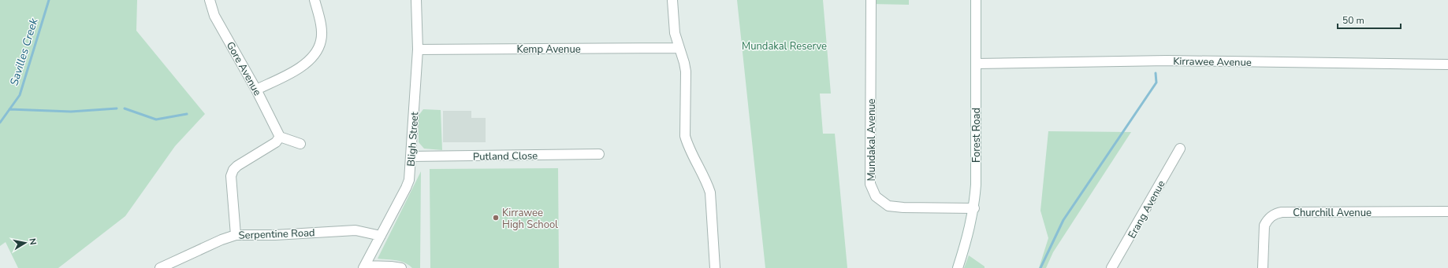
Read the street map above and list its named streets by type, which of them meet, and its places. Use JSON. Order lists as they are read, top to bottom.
{
  "streets": {
    "street": [
      "Kemp Avenue",
      "Kirrawee Avenue",
      "Gore Avenue",
      "Forest Road",
      "Bligh Street",
      "Mundakal Avenue",
      "Putland Close",
      "Erang Avenue",
      "Churchill Avenue",
      "Serpentine Road"
    ]
  },
  "crossings": [
    ["Kemp Avenue", "Bligh Street"],
    ["Kirrawee Avenue", "Forest Road"],
    ["Forest Road", "Mundakal Avenue"],
    ["Bligh Street", "Putland Close"],
    ["Bligh Street", "Serpentine Road"]
  ],
  "water": ["Savilles Creek"],
  "parks": ["Mundakal Reserve"],
  "places": ["Kirrawee High School"],
  "scale_bar": "50 m",
  "north": "right"
}
